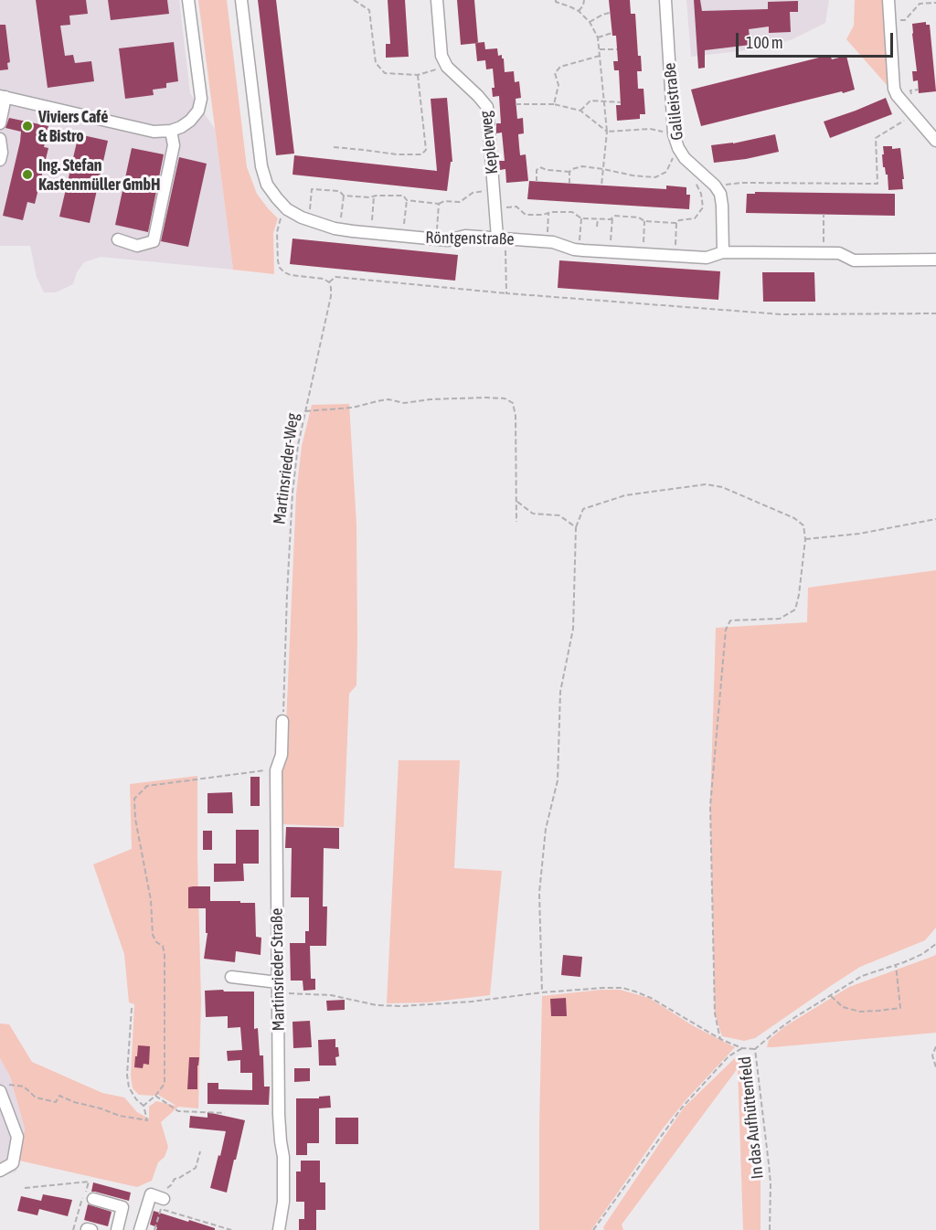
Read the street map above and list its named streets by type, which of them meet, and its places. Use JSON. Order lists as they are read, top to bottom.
{
  "streets": {
    "street": [
      "Galileistraße",
      "Keplerweg",
      "Röntgenstraße",
      "Martinsrieder Straße"
    ],
    "path": ["Martinsrieder-Weg", "In das Aufhüttenfeld"]
  },
  "crossings": [
    ["Keplerweg", "Röntgenstraße"],
    ["Martinsrieder-Weg", "Martinsrieder Straße"]
  ],
  "places": ["Viviers Café & Bistro", "Ing. Stefan Kastenmüller GmbH"],
  "scale_bar": "100 m"
}
